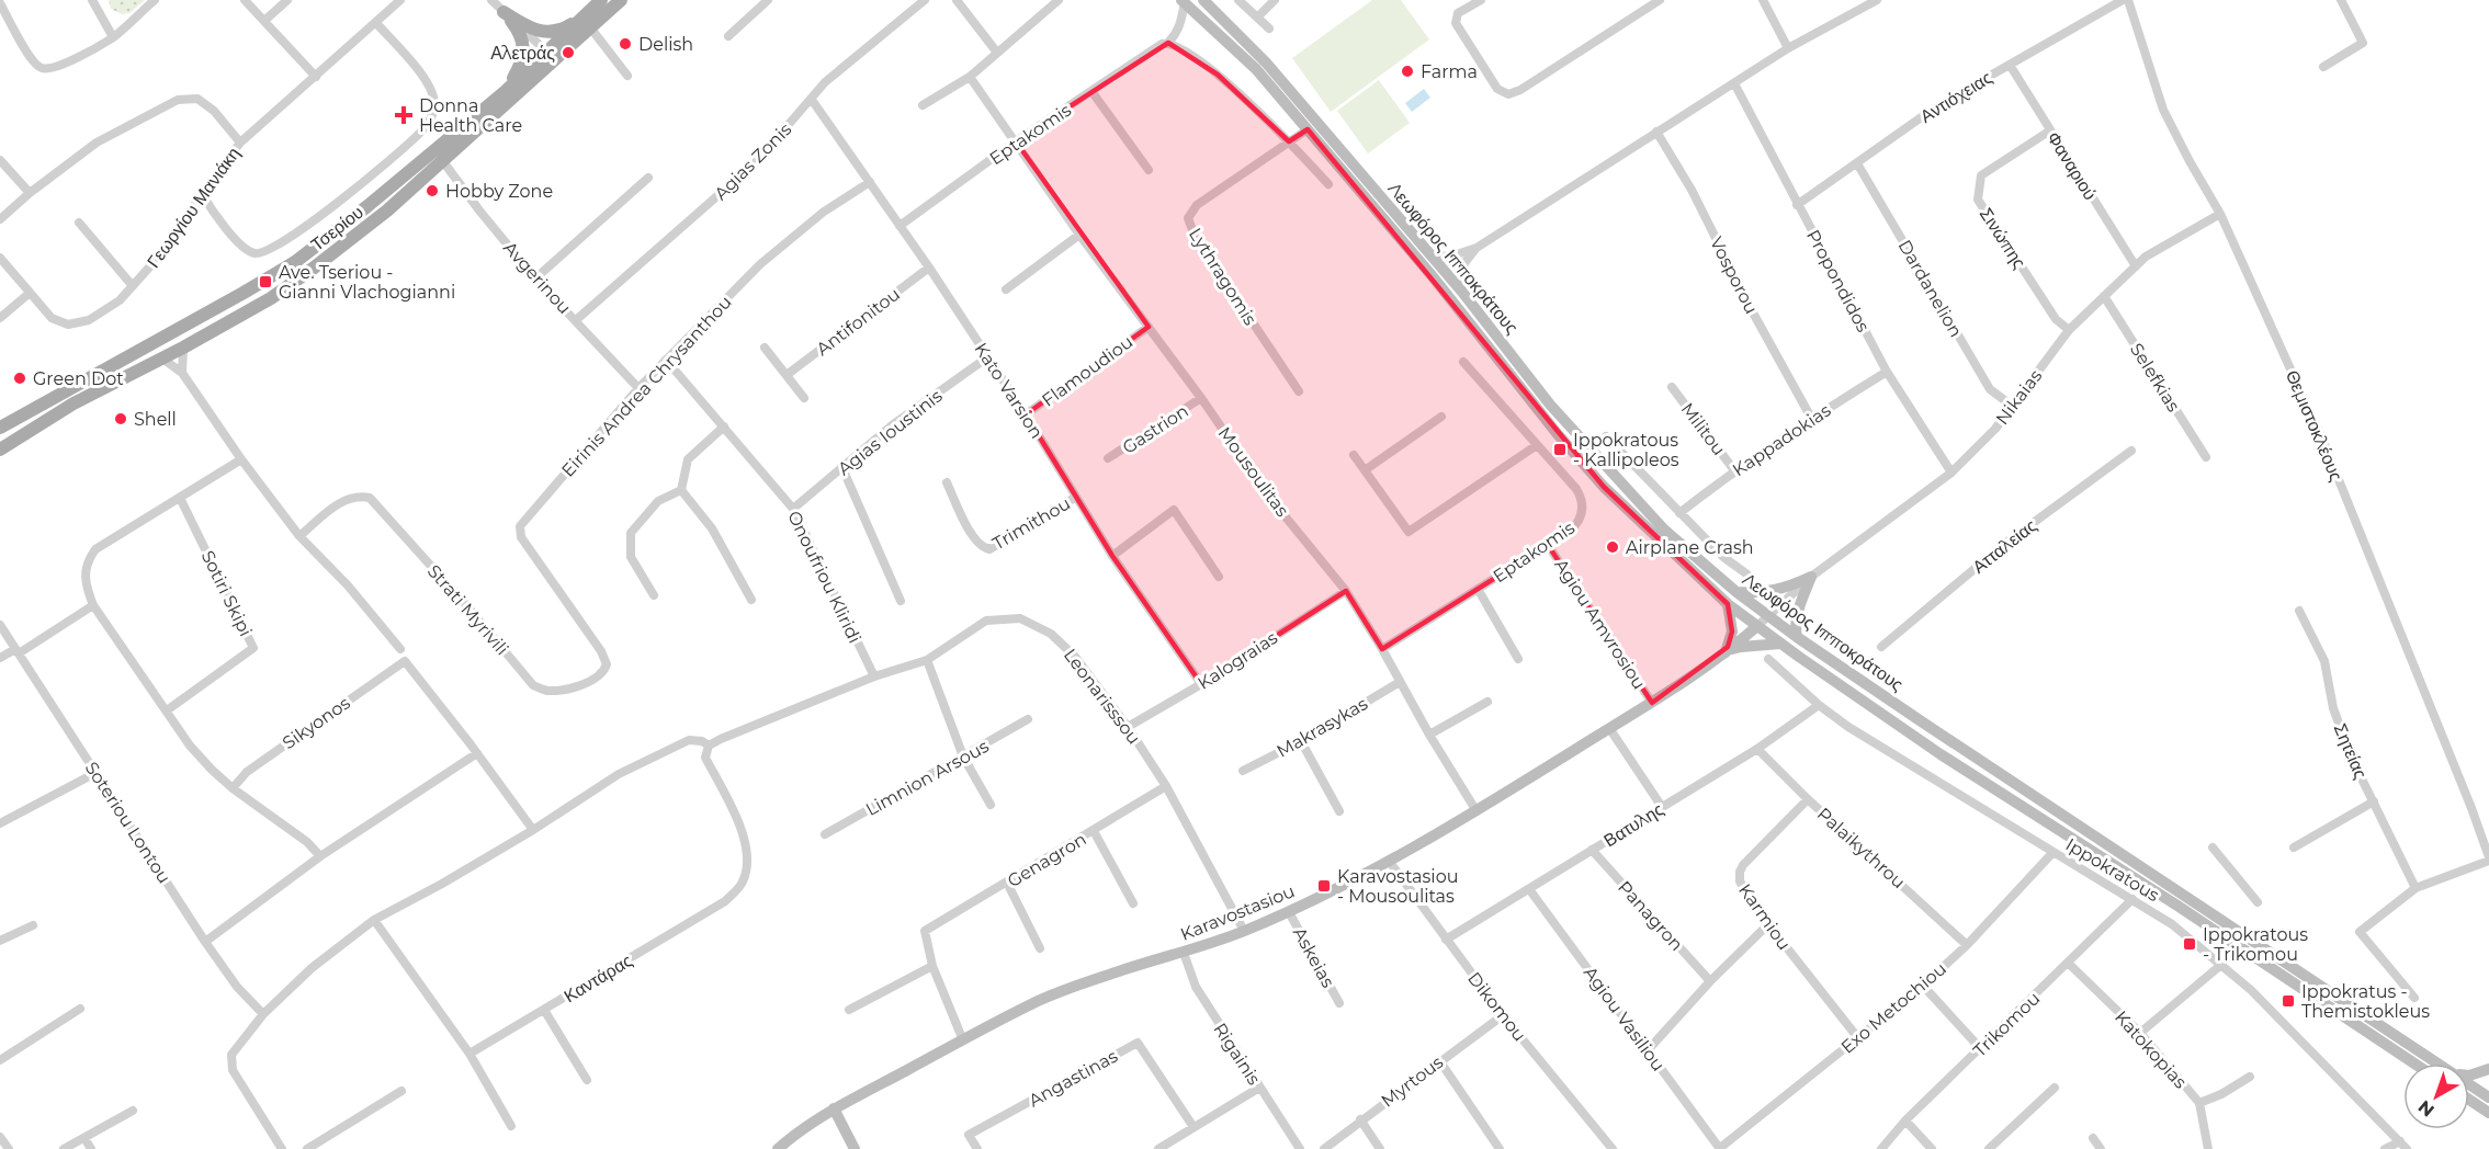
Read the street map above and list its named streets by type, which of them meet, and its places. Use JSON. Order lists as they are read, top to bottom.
{
  "streets": {
    "main road": ["Τσερίου", "Λεωφόρος Ιπποκράτους", "Karavostasiou"],
    "street": [
      "Αντιόχειας",
      "Eptakomis",
      "Agias Zonis",
      "Φαναριού",
      "Γεωργίου Μανιάκη",
      "Σινώπης",
      "Vosporou",
      "Lythragomis",
      "Avgerinou",
      "Propondidos",
      "Dardanelion",
      "Antifonitou",
      "Flamoudiou",
      "Selefkias",
      "Eirinis Andrea Chrysanthou",
      "Kato Varsion",
      "Nikaias",
      "Θεμιστοκλέους",
      "Gastrion",
      "Militou",
      "Agias Ioustinis",
      "Kappadokias",
      "Mousoulitas",
      "Trimithou",
      "Ατταλείας",
      "Onoufriou Kliridi",
      "Sotiri Skipi",
      "Strati Myrivili",
      "Agiou Amvrosiou",
      "Kalograias",
      "Leonarisssou",
      "Sikyonos",
      "Makrasykas",
      "Σητείας",
      "Limnion Arsous",
      "Soteriou Lontou",
      "Βατυλης",
      "Palaikythrou",
      "Genagron",
      "Ippokratous",
      "Panagron",
      "Karmiou",
      "Askeias",
      "Καντάρας",
      "Dikomou",
      "Exo Metochiou",
      "Agiou Vasiliou",
      "Trikomou",
      "Katokopias",
      "Rigainis",
      "Angastinas",
      "Myrtous"
    ]
  },
  "crossings": [
    ["Αντιόχειας", "Φαναριού"],
    ["Αντιόχειας", "Propondidos"],
    ["Αντιόχειας", "Dardanelion"],
    ["Eptakomis", "Kato Varsion"],
    ["Eptakomis", "Mousoulitas"],
    ["Eptakomis", "Agiou Amvrosiou"],
    ["Agias Zonis", "Avgerinou"],
    ["Agias Zonis", "Kato Varsion"],
    ["Φαναριού", "Σινώπης"],
    ["Φαναριού", "Nikaias"],
    ["Τσερίου", "Avgerinou"],
    ["Σινώπης", "Nikaias"],
    ["Λεωφόρος Ιπποκράτους", "Lythragomis"],
    ["Λεωφόρος Ιπποκράτους", "Nikaias"],
    ["Λεωφόρος Ιπποκράτους", "Karavostasiou"],
    ["Vosporou", "Kappadokias"],
    ["Avgerinou", "Eirinis Andrea Chrysanthou"],
    ["Propondidos", "Nikaias"],
    ["Propondidos", "Kappadokias"],
    ["Dardanelion", "Nikaias"],
    ["Antifonitou", "Kato Varsion"],
    ["Flamoudiou", "Kato Varsion"],
    ["Flamoudiou", "Mousoulitas"],
    ["Selefkias", "Nikaias"],
    ["Eirinis Andrea Chrysanthou", "Kato Varsion"],
    ["Eirinis Andrea Chrysanthou", "Onoufriou Kliridi"],
    ["Eirinis Andrea Chrysanthou", "Strati Myrivili"],
    ["Kato Varsion", "Agias Ioustinis"],
    ["Kato Varsion", "Trimithou"],
    ["Kato Varsion", "Kalograias"],
    ["Nikaias", "Θεμιστοκλέους"],
    ["Nikaias", "Karavostasiou"],
    ["Gastrion", "Mousoulitas"],
    ["Militou", "Kappadokias"],
    ["Agias Ioustinis", "Onoufriou Kliridi"],
    ["Mousoulitas", "Kalograias"],
    ["Mousoulitas", "Makrasykas"],
    ["Mousoulitas", "Karavostasiou"],
    ["Onoufriou Kliridi", "Leonarisssou"],
    ["Agiou Amvrosiou", "Karavostasiou"],
    ["Kalograias", "Leonarisssou"],
    ["Leonarisssou", "Genagron"],
    ["Leonarisssou", "Karavostasiou"],
    ["Leonarisssou", "Καντάρας"],
    ["Βατυλης", "Palaikythrou"],
    ["Βατυλης", "Ippokratous"],
    ["Βατυλης", "Panagron"],
    ["Βατυλης", "Dikomou"],
    ["Βατυλης", "Agiou Vasiliou"],
    ["Palaikythrou", "Karmiou"],
    ["Palaikythrou", "Exo Metochiou"],
    ["Ippokratous", "Exo Metochiou"],
    ["Ippokratous", "Trikomou"],
    ["Karavostasiou", "Askeias"],
    ["Karavostasiou", "Dikomou"],
    ["Karavostasiou", "Rigainis"],
    ["Karmiou", "Exo Metochiou"],
    ["Dikomou", "Myrtous"],
    ["Exo Metochiou", "Agiou Vasiliou"],
    ["Trikomou", "Katokopias"]
  ],
  "places": {
    "other": [
      "Delish",
      "Αλετράς",
      "Farma",
      "Hobby Zone",
      "Green Dot",
      "Shell",
      "Airplane Crash"
    ],
    "health": ["Donna Health Care"],
    "transit": [
      "Ave. Tseriou - Gianni Vlachogianni",
      "Ippokratous - Kallipoleos",
      "Karavostasiou - Mousoulitas",
      "Ippokratous - Trikomou",
      "Ippokratus - Themistokleus"
    ]
  },
  "north": "bottom left"
}
